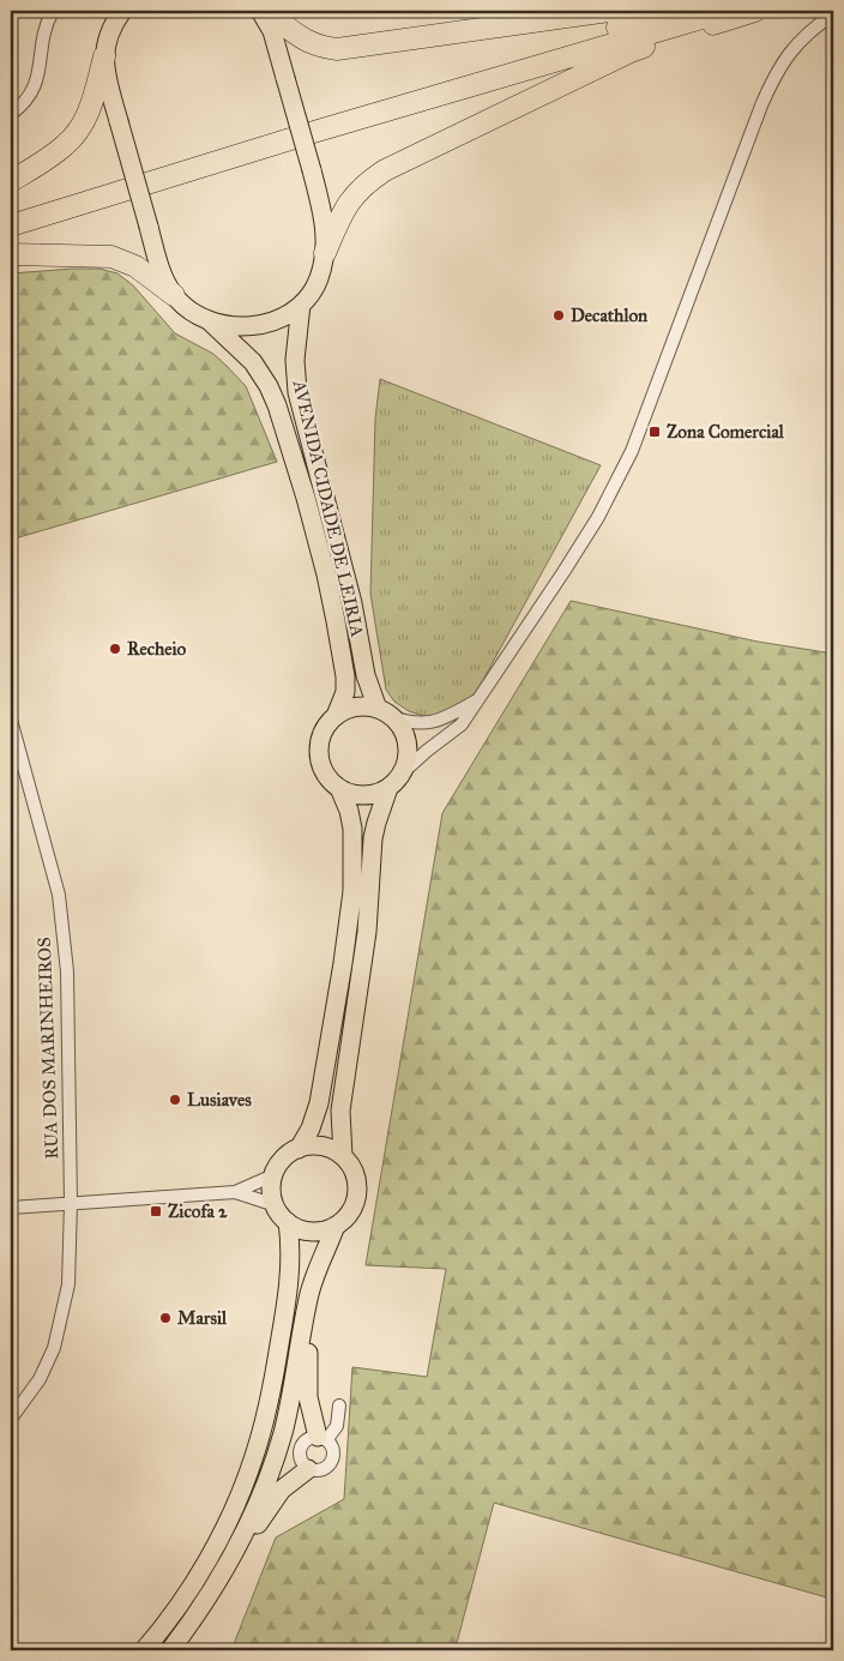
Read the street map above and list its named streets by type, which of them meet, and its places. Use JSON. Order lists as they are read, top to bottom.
{
  "streets": {
    "main road": ["AVENIDA CIDADE DE LEIRIA"],
    "street": ["RUA DOS MARINHEIROS"]
  },
  "places": {
    "other": [
      "Decathlon",
      "Recheio",
      "Lusiaves",
      "Marsil"
    ],
    "transit": ["Zona Comercial", "Zicofa 2"]
  }
}
